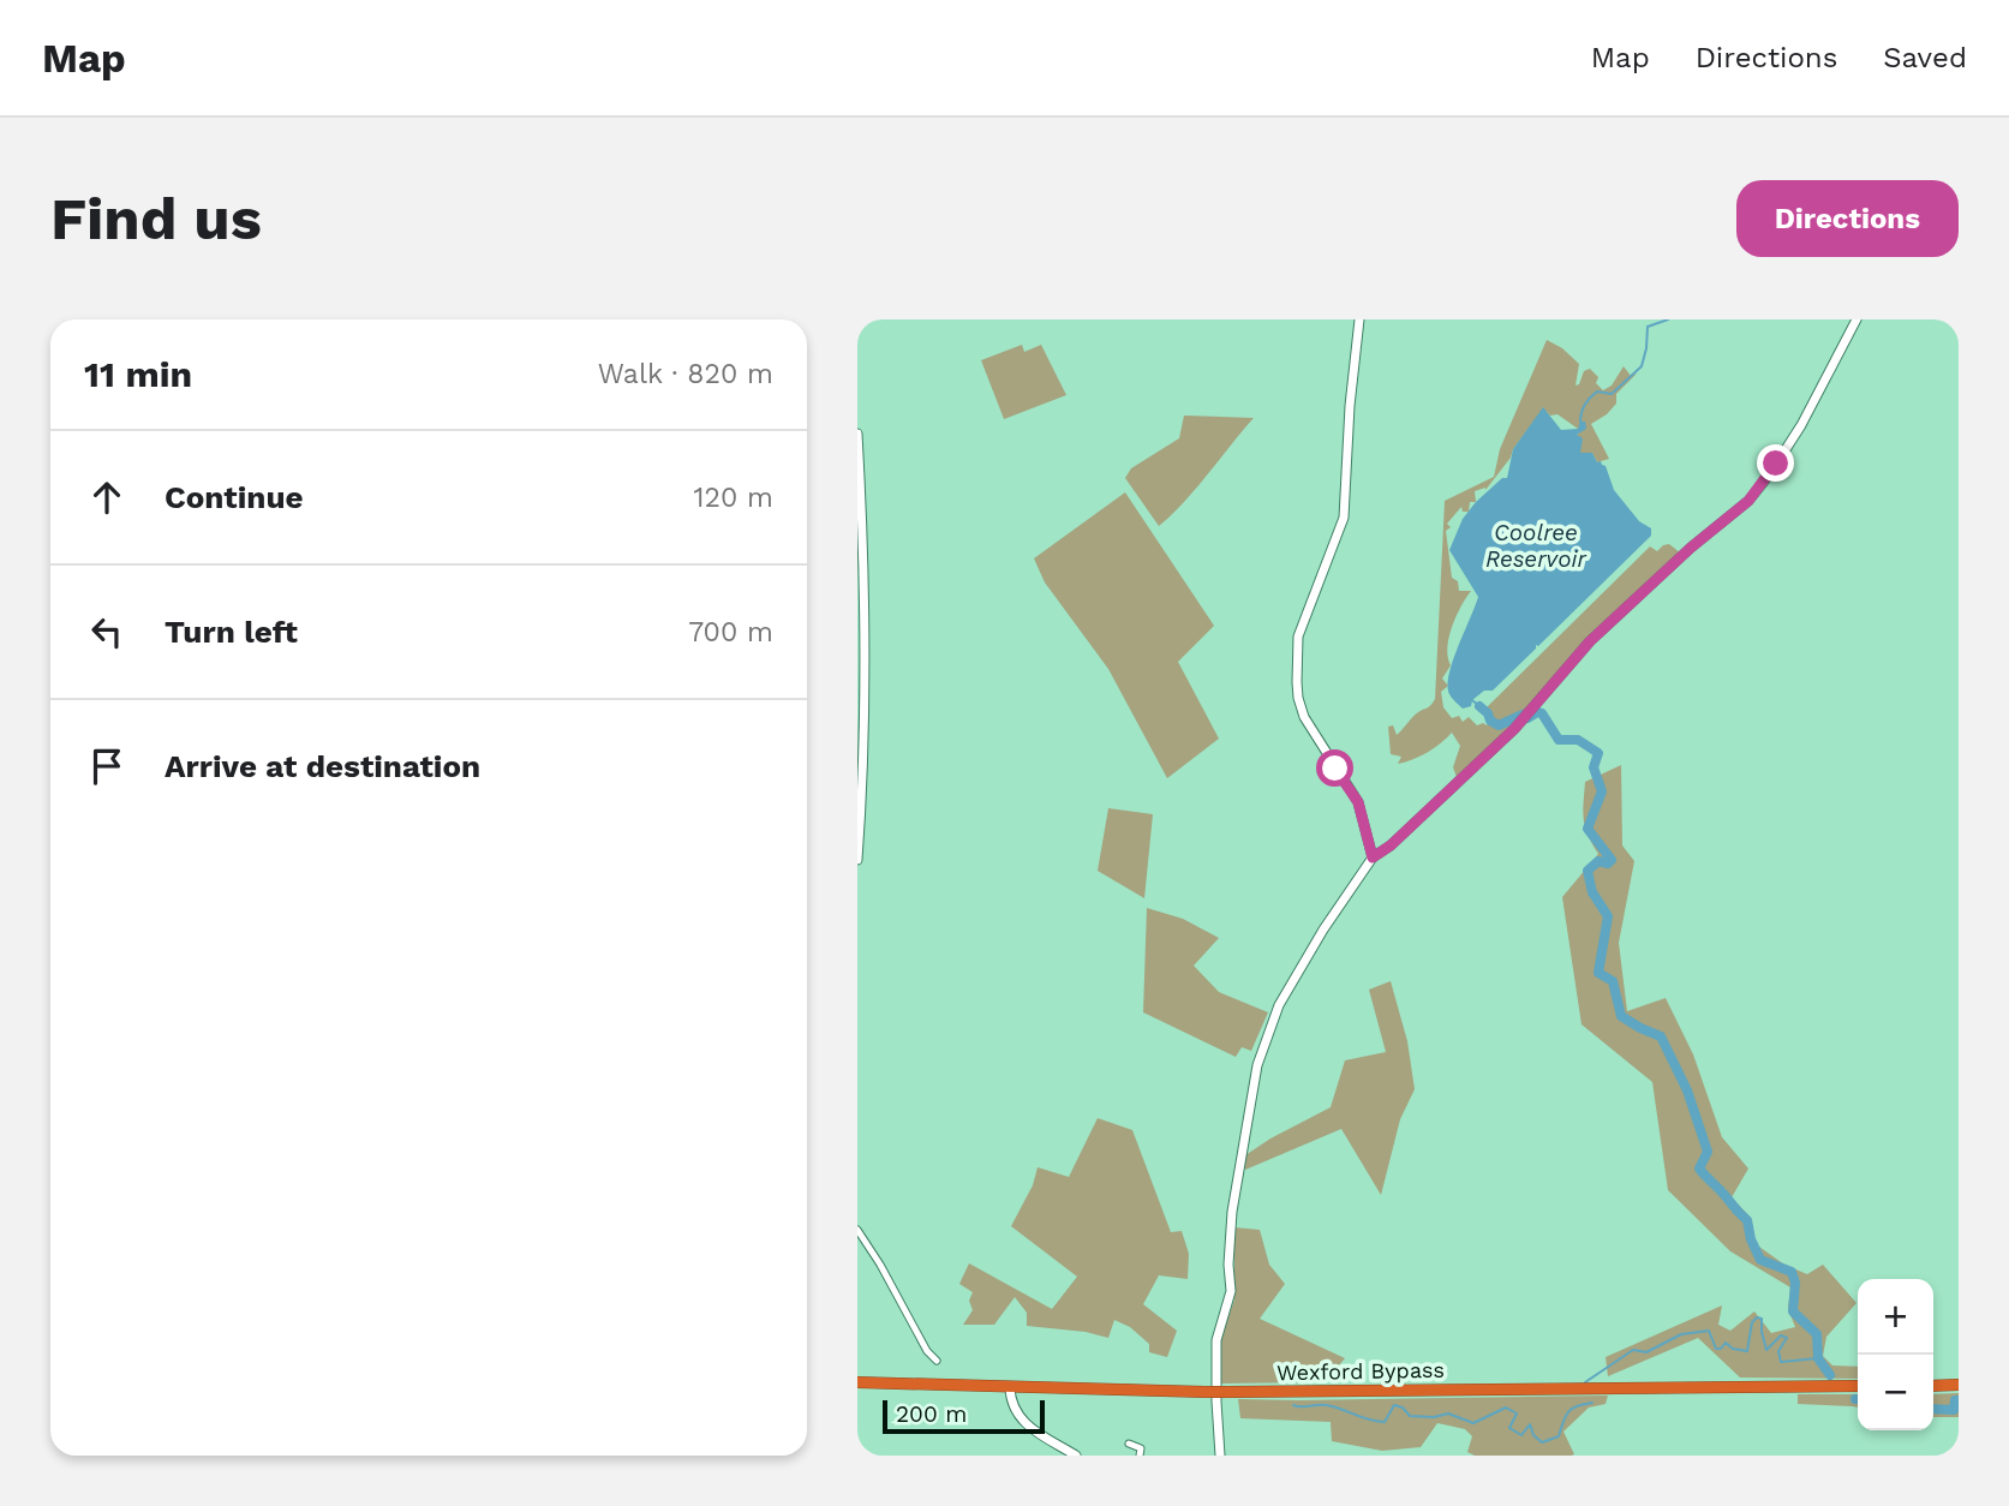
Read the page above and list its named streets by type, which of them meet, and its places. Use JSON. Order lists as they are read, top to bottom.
{
  "streets": {
    "highway": ["Wexford Bypass"]
  },
  "water": ["Coolree Reservoir"],
  "scale_bar": "200 m",
  "page": {
    "header": "Map",
    "nav": ["Map", "Directions", "Saved"],
    "buttons": "Directions",
    "title": "Find us",
    "heading": ["11 min", "Walk · 820 m"],
    "list": [
      ["Continue", "120 m"],
      ["Turn left", "700 m"],
      "Arrive at destination"
    ],
    "map_buttons": ["+", "−"],
    "scale": "200 m"
  }
}
